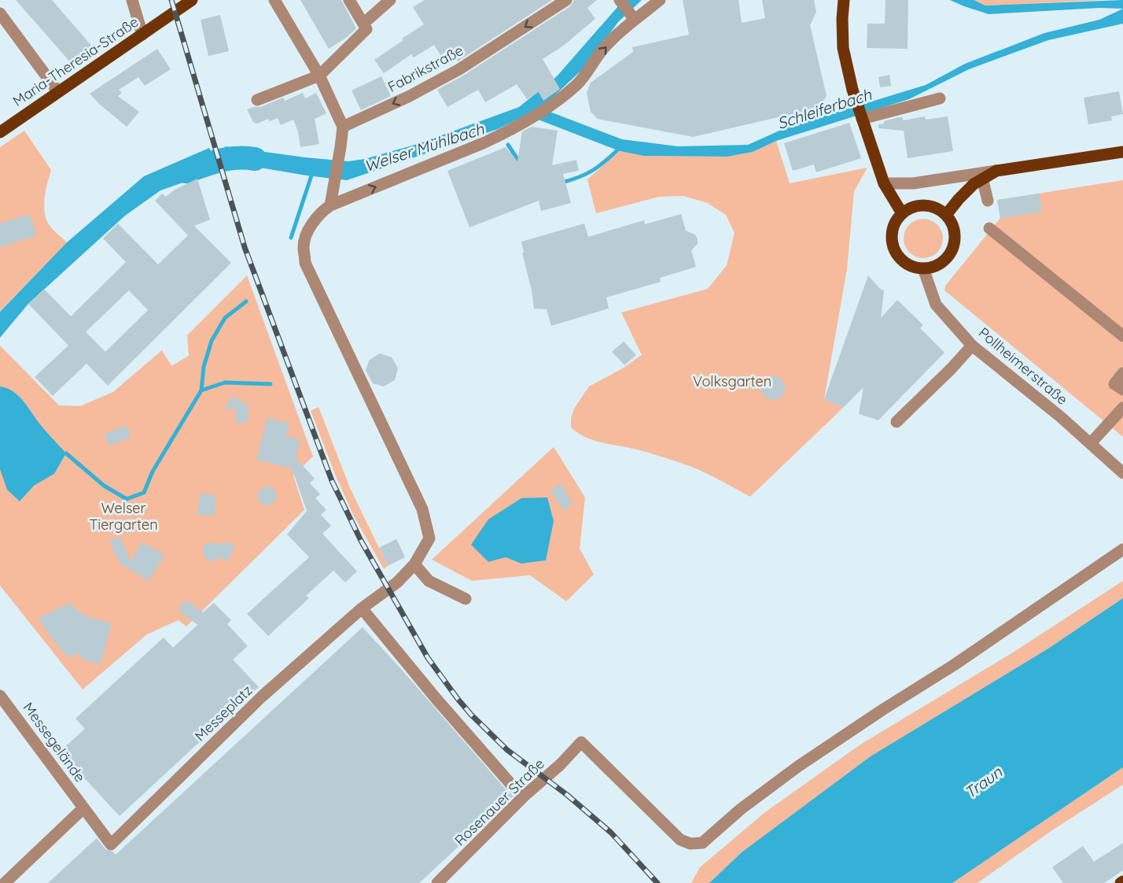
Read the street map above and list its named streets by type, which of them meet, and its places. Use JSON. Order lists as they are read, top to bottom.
{
  "streets": {
    "main road": ["Maria-Theresia-Straße"],
    "street": [
      "Fabrikstraße",
      "Pollheimerstraße",
      "Messeplatz",
      "Messegelände",
      "Rosenauer Straße"
    ]
  },
  "crossings": [
    ["Messeplatz", "Messegelände"]
  ],
  "water": ["Schleiferbach", "Welser Mühlbach", "Traun"],
  "parks": ["Volksgarten", "Welser Tiergarten"]
}
